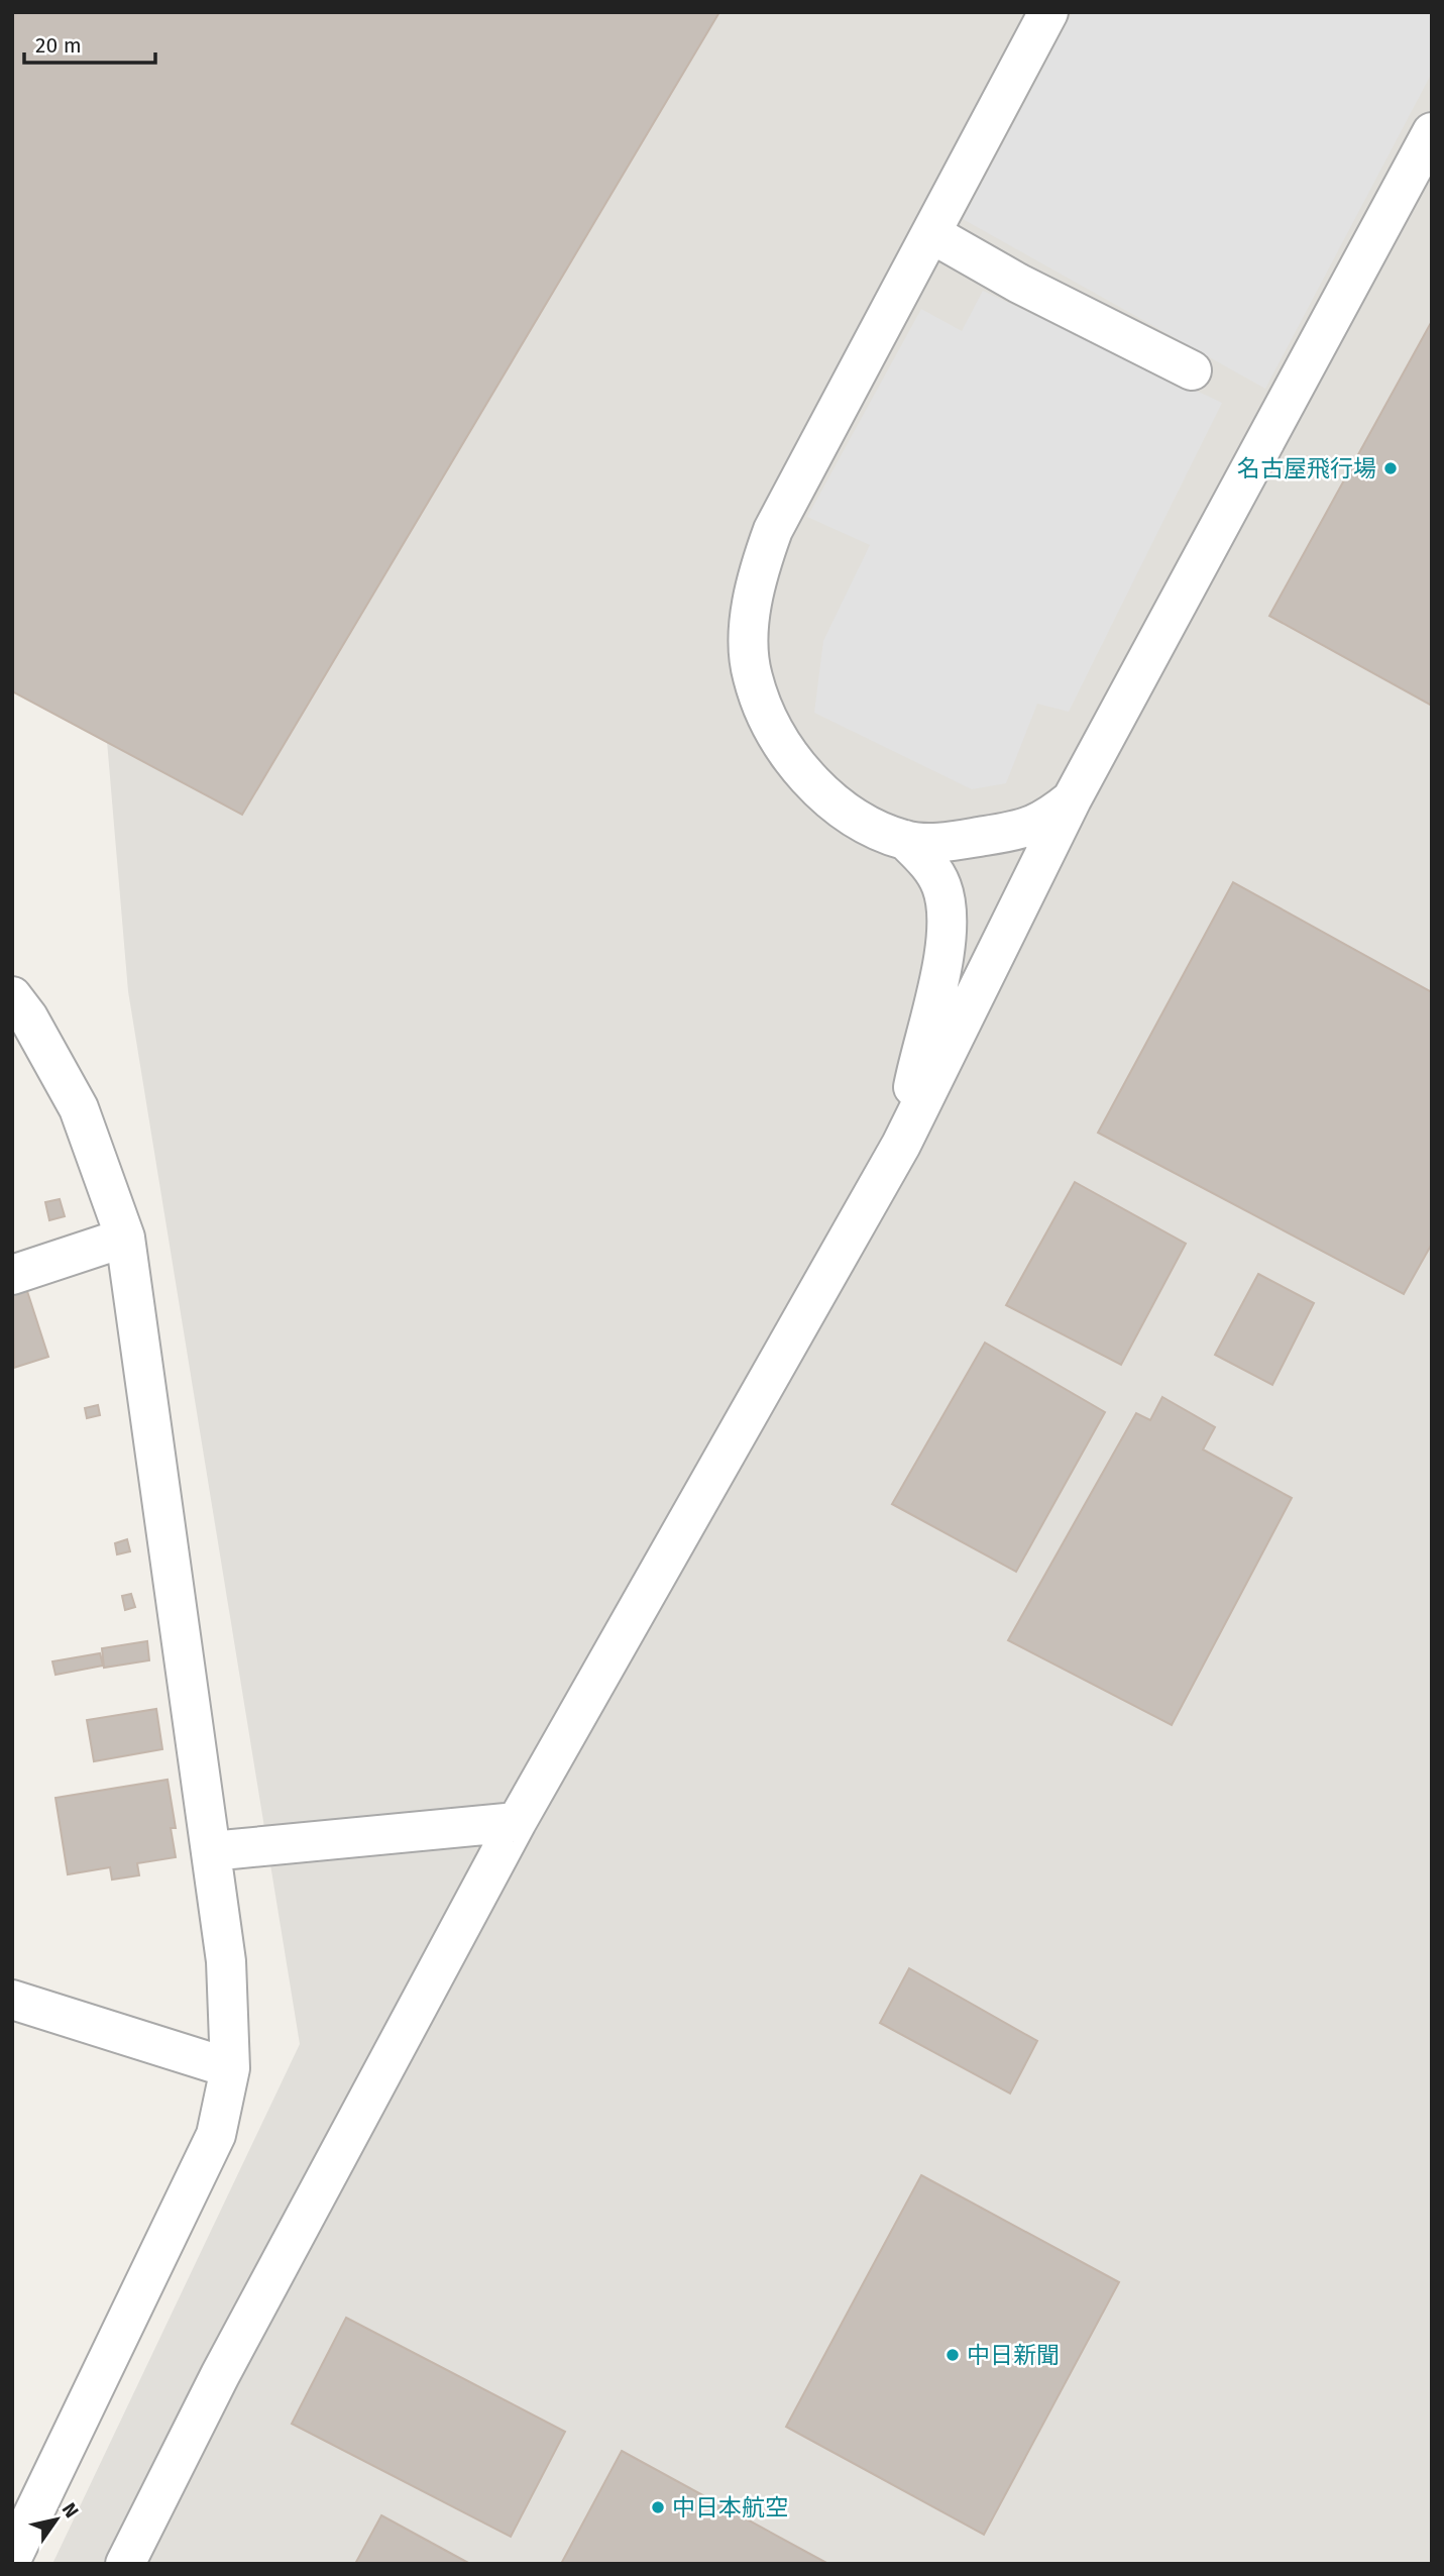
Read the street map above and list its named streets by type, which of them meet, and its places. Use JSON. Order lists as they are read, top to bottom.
{
  "places": ["名古屋飛行場", "中日新聞", "中日本航空"],
  "scale_bar": "20 m",
  "north": "top right"
}
